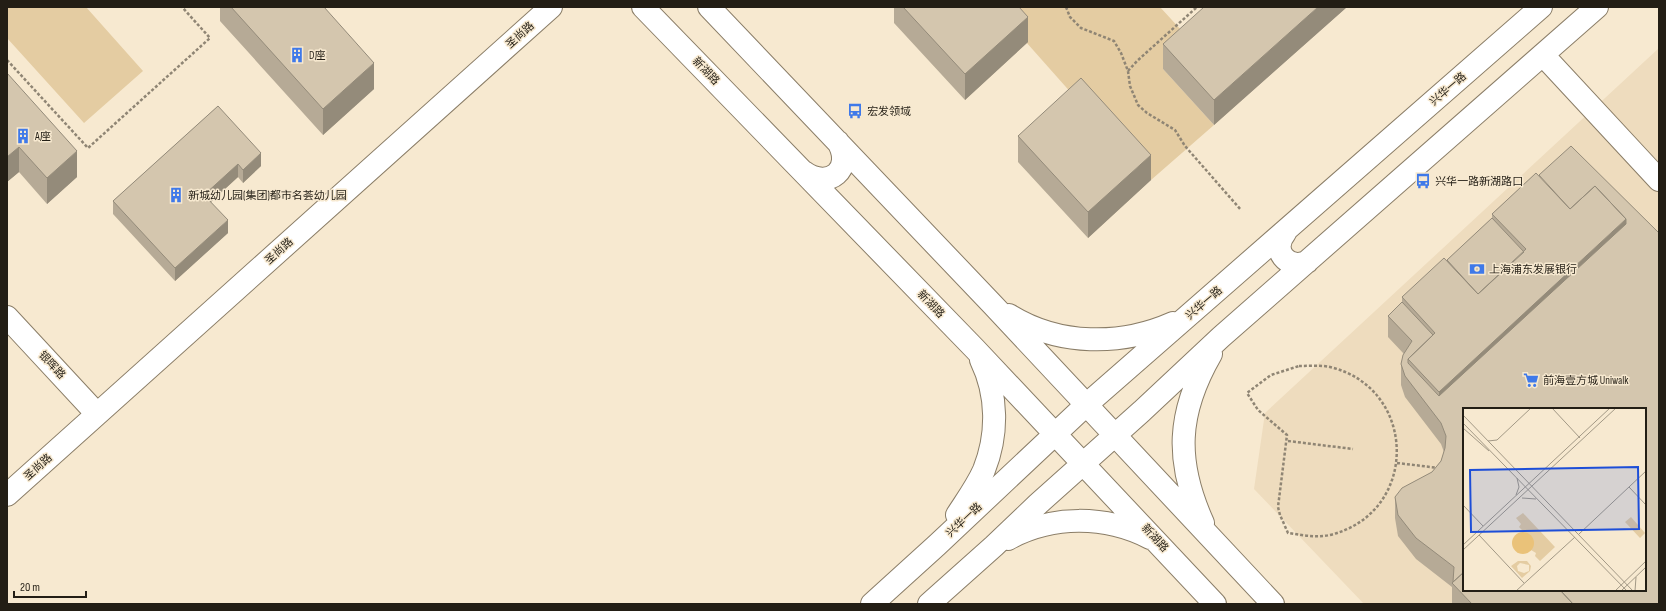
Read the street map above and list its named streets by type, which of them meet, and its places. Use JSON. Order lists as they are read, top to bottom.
{
  "streets": {
    "main road": [
      "圣尚路",
      "新湖路",
      "兴华一路",
      "银晖路"
    ]
  },
  "crossings": [
    ["圣尚路", "银晖路"],
    ["新湖路", "兴华一路"]
  ],
  "places": {
    "building": ["D座", "A座", "新城幼儿园(集团)都市名荟幼儿园"],
    "bus stop": ["宏发领域", "兴华一路新湖路口"],
    "bank": ["上海浦东发展银行"],
    "supermarket": ["前海壹方城 Uniwalk"]
  },
  "scale_bar": "20 m"
}
